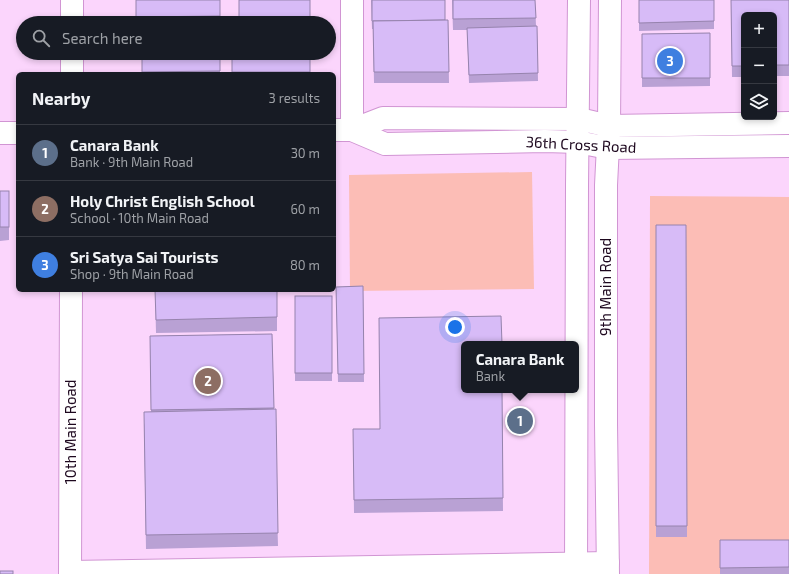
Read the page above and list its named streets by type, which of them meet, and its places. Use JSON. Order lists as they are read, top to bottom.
{
  "streets": {
    "main road": ["36th Cross Road", "9th Main Road", "10th Main Road"]
  },
  "crossings": [
    ["36th Cross Road", "9th Main Road"]
  ],
  "page": {
    "map_buttons": ["+", "−"],
    "search": "Search here",
    "pins": ["3", "2", "1"],
    "heading": ["Nearby", "3 results"],
    "list": [
      {
        "mark": "1",
        "name": "Canara Bank",
        "note": "Bank · 9th Main Road",
        "value": "30 m"
      },
      {
        "mark": "2",
        "name": "Holy Christ English School",
        "note": "School · 10th Main Road",
        "value": "60 m"
      },
      {
        "mark": "3",
        "name": "Sri Satya Sai Tourists",
        "note": "Shop · 9th Main Road",
        "value": "80 m"
      }
    ],
    "popup": ["Canara Bank", "Bank"]
  }
}
